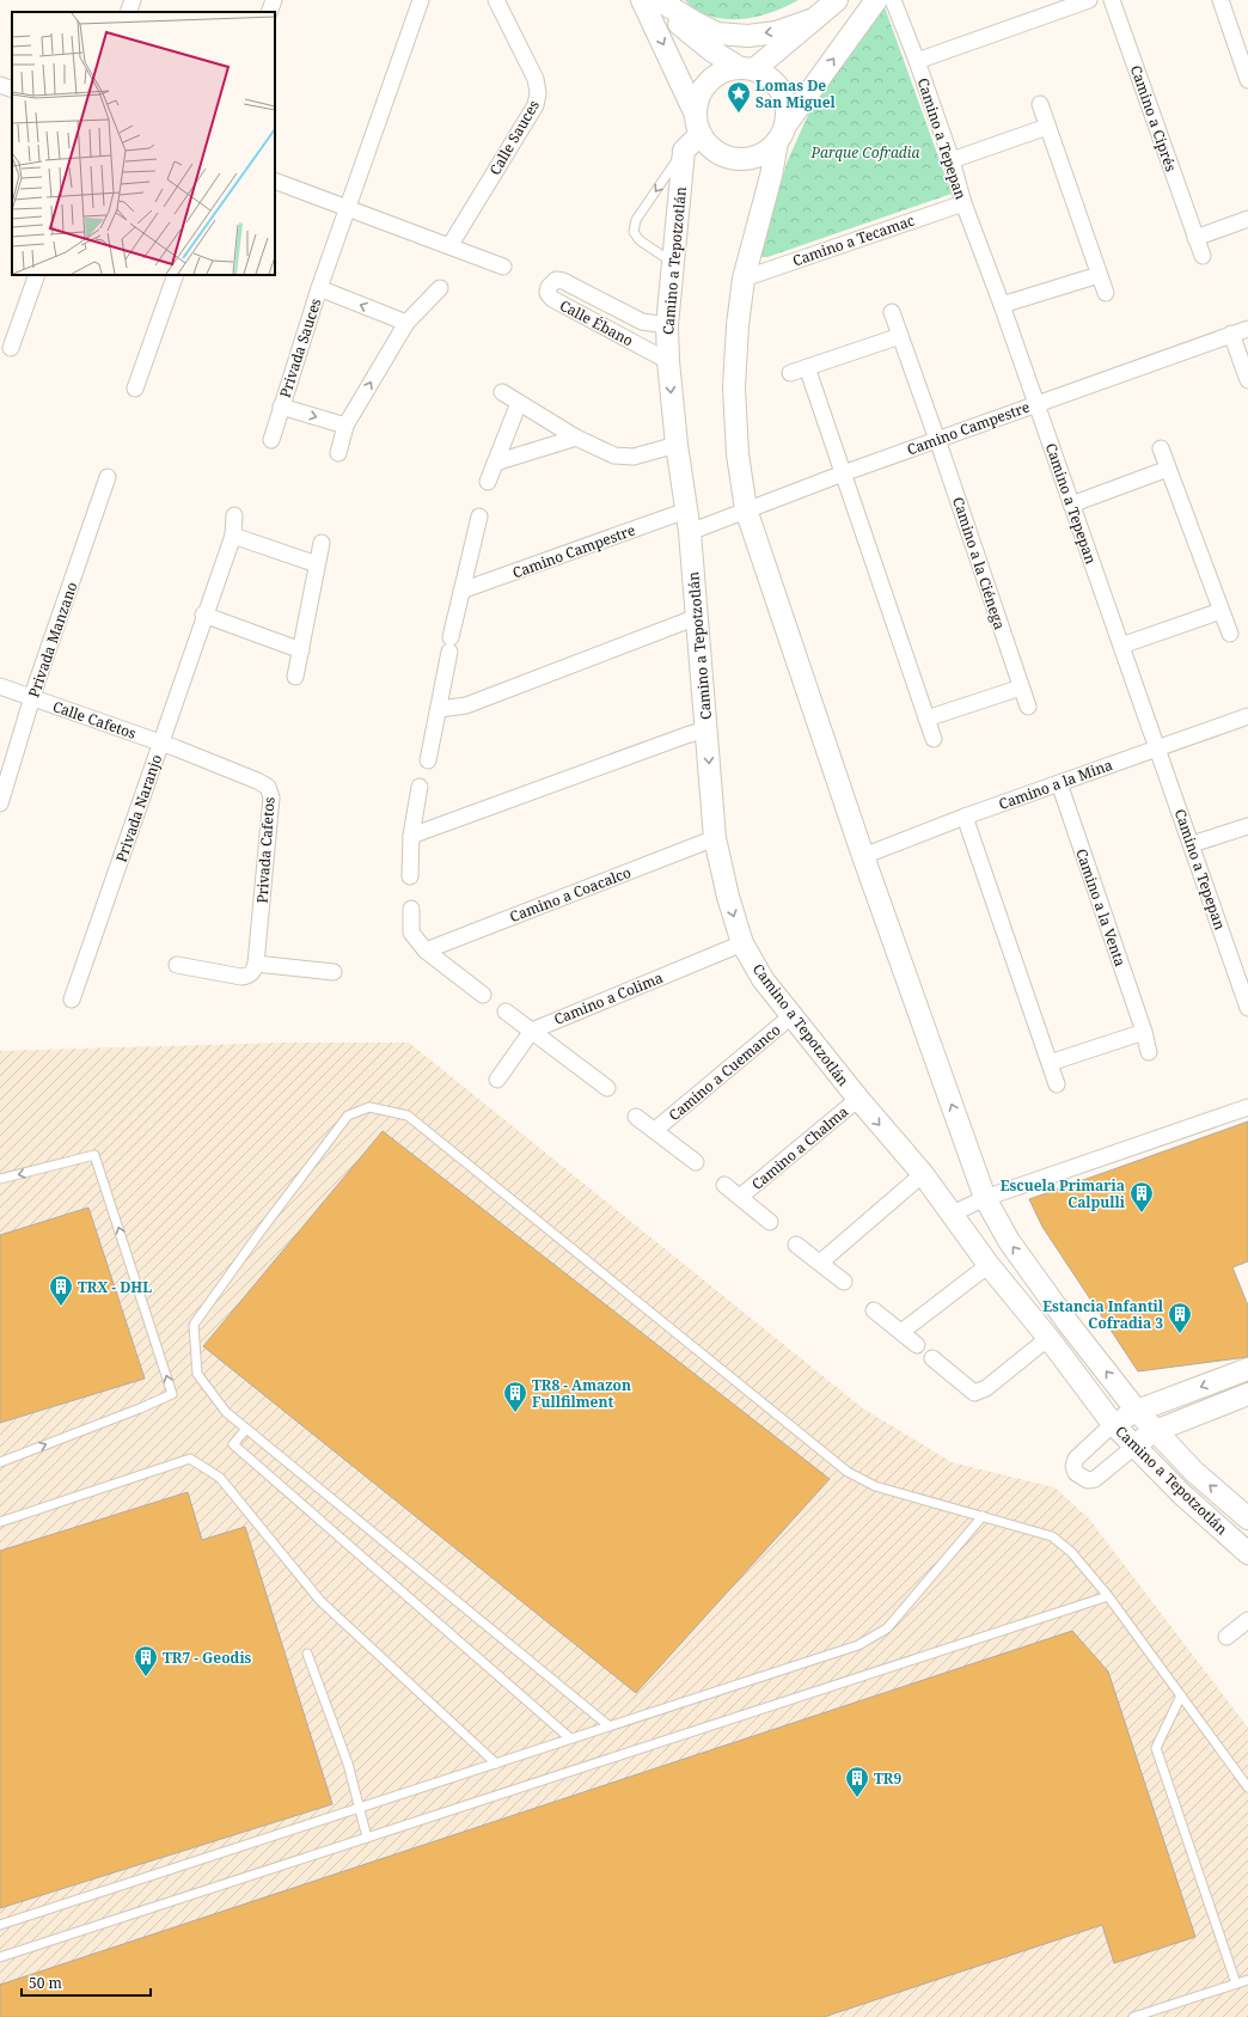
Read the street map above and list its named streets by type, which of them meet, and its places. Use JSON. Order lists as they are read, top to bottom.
{
  "streets": {
    "main road": ["Camino a Tepotzotlán"],
    "street": [
      "Camino a Ciprés",
      "Calle Sauces",
      "Camino a Tepepan",
      "Camino a Tecamac",
      "Calle Ébano",
      "Privada Sauces",
      "Camino Campestre",
      "Camino a la Ciénega",
      "Privada Manzano",
      "Calle Cafetos",
      "Camino a la Mina",
      "Privada Naranjo",
      "Privada Cafetos",
      "Camino a Coacalco",
      "Camino a la Venta",
      "Camino a Colima",
      "Camino a Cuemanco",
      "Camino a Chalma"
    ]
  },
  "crossings": [
    ["Camino a Tepepan", "Camino a Tecamac"],
    ["Camino a Tepepan", "Camino Campestre"],
    ["Camino a Tepepan", "Camino a la Mina"],
    ["Camino a Tecamac", "Camino a Tepotzotlán"],
    ["Camino a Tepotzotlán", "Calle Ébano"],
    ["Camino a Tepotzotlán", "Camino Campestre"],
    ["Camino a Tepotzotlán", "Camino a la Mina"],
    ["Camino a Tepotzotlán", "Camino a Coacalco"],
    ["Camino a Tepotzotlán", "Camino a Colima"],
    ["Camino a Tepotzotlán", "Camino a Cuemanco"],
    ["Camino a Tepotzotlán", "Camino a Chalma"],
    ["Camino Campestre", "Camino a la Ciénega"],
    ["Privada Manzano", "Calle Cafetos"],
    ["Calle Cafetos", "Privada Naranjo"],
    ["Calle Cafetos", "Privada Cafetos"],
    ["Camino a la Mina", "Camino a la Venta"],
    ["Privada Naranjo", "Privada Cafetos"]
  ],
  "parks": ["Parque Cofradia"],
  "places": {
    "place": ["Lomas De San Miguel"],
    "building": [
      "Escuela Primaria Calpulli",
      "TRX - DHL",
      "Estancia Infantil Cofradia 3",
      "TR8 - Amazon Fullfilment",
      "TR7 - Geodis",
      "TR9"
    ]
  },
  "scale_bar": "50 m"
}
